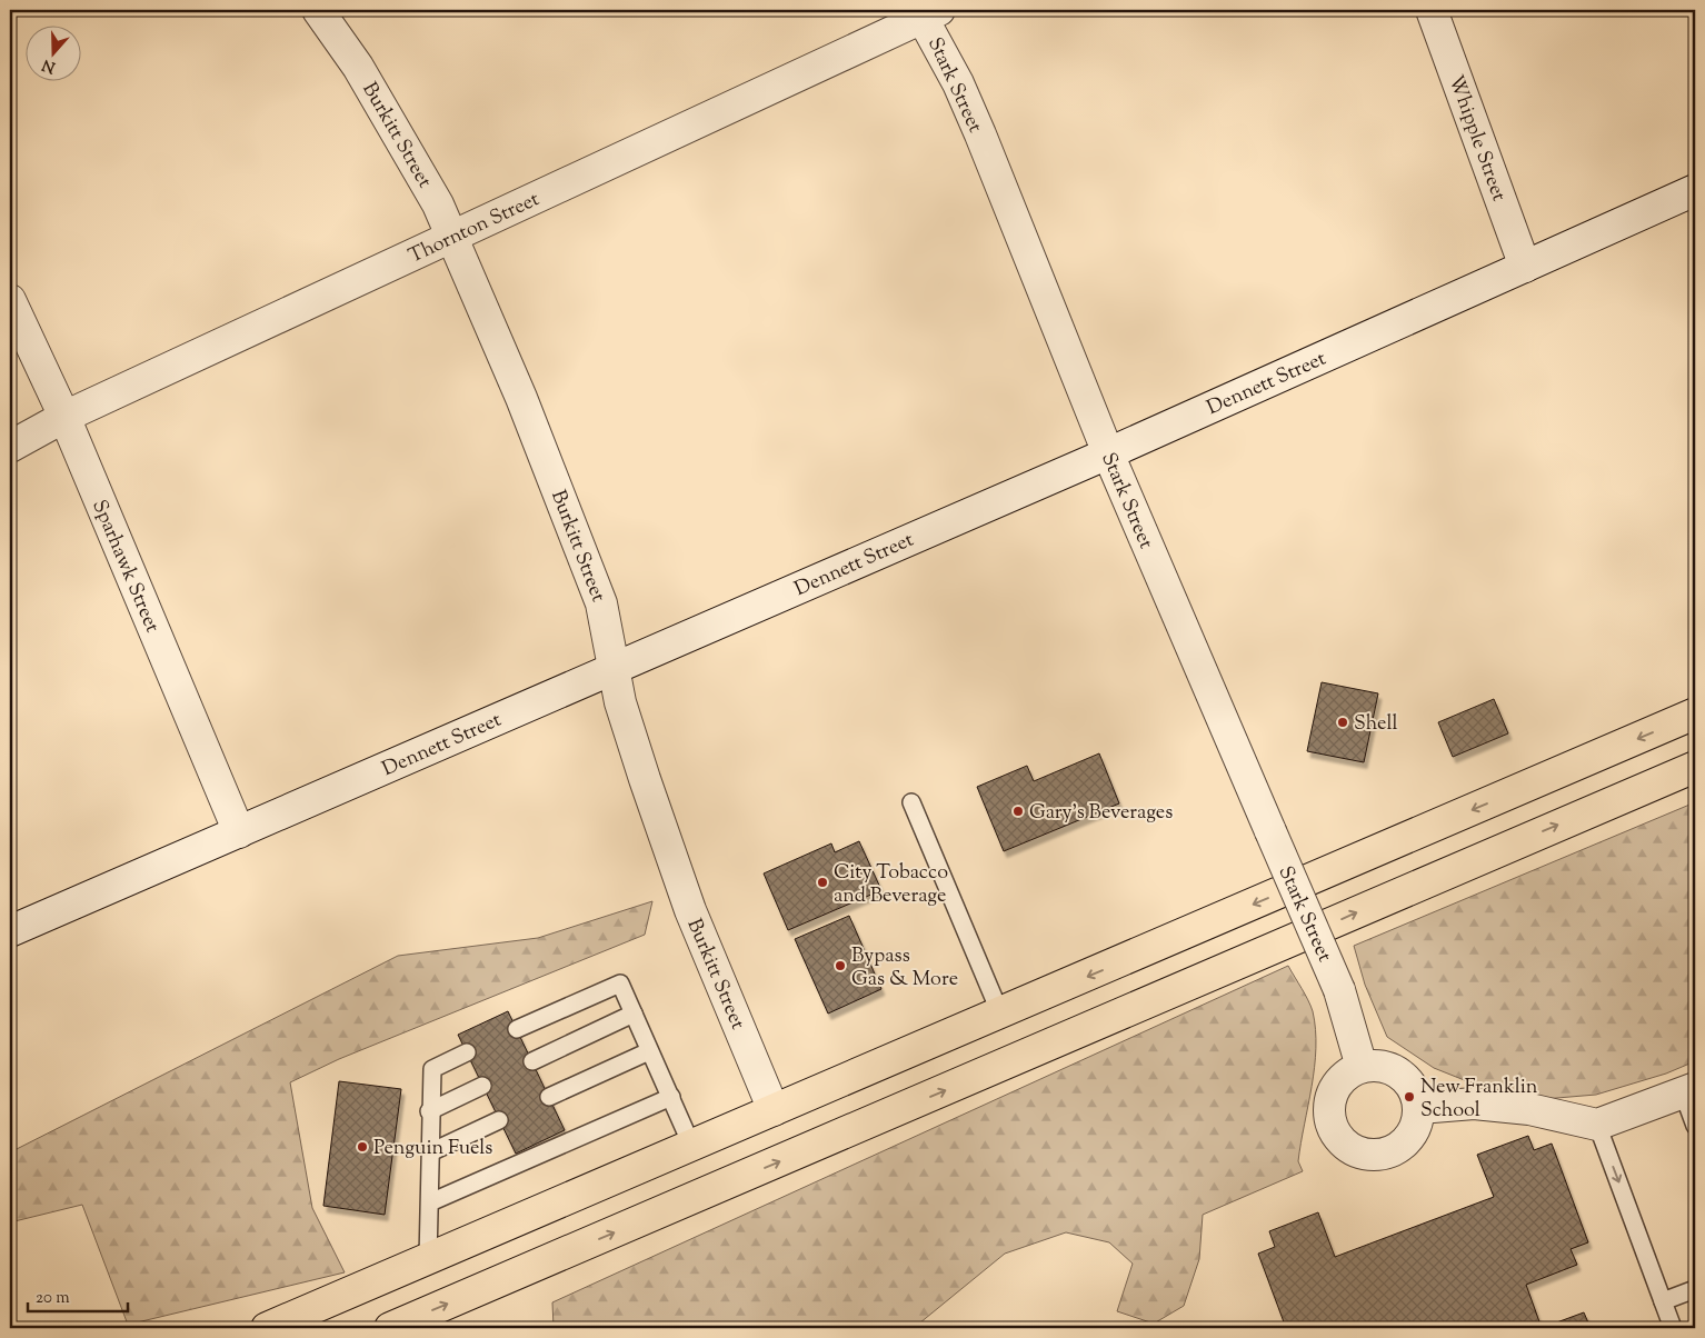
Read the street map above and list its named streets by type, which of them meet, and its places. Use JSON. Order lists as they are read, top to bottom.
{
  "streets": {
    "street": [
      "Stark Street",
      "Burkitt Street",
      "Whipple Street",
      "Thornton Street",
      "Dennett Street",
      "Sparhawk Street"
    ]
  },
  "crossings": [
    ["Stark Street", "Thornton Street"],
    ["Stark Street", "Dennett Street"],
    ["Burkitt Street", "Thornton Street"],
    ["Burkitt Street", "Dennett Street"],
    ["Whipple Street", "Dennett Street"],
    ["Thornton Street", "Sparhawk Street"],
    ["Dennett Street", "Sparhawk Street"]
  ],
  "places": [
    "Shell",
    "Gary's Beverages",
    "City Tobacco and Beverage",
    "Bypass Gas & More",
    "New Franklin School",
    "Penguin Fuels"
  ],
  "scale_bar": "20 m",
  "north": "bottom"
}
